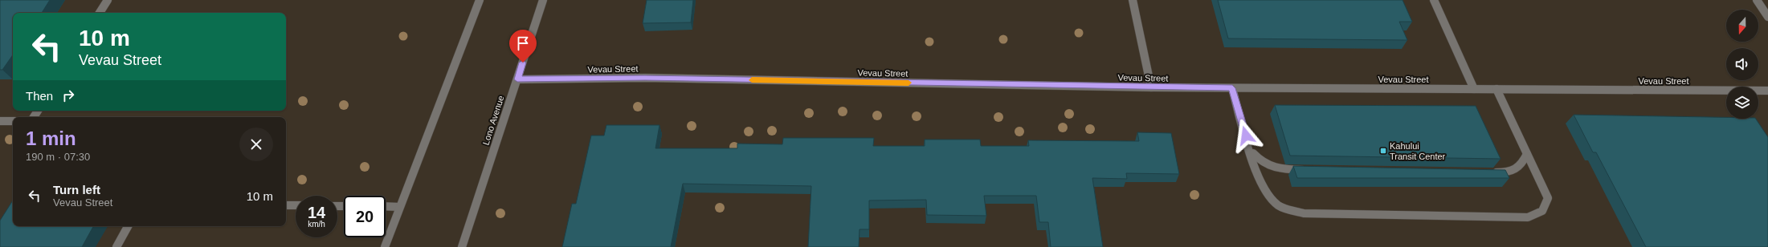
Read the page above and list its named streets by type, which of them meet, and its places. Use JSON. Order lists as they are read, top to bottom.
{
  "streets": {
    "street": ["Vevau Street", "Lono Avenue"]
  },
  "crossings": [
    ["Vevau Street", "Lono Avenue"]
  ],
  "places": {
    "transit": ["Kahului Transit Center"]
  },
  "north": "bottom",
  "page": {
    "turn": ["10 m", "Vevau Street"],
    "then": "Then",
    "heading": ["1 min", "190 m · 07:30"],
    "list": [
      {
        "name": "Turn left",
        "note": "Vevau Street",
        "value": "10 m"
      }
    ],
    "speed": "14 km/h",
    "limit": "20"
  }
}
